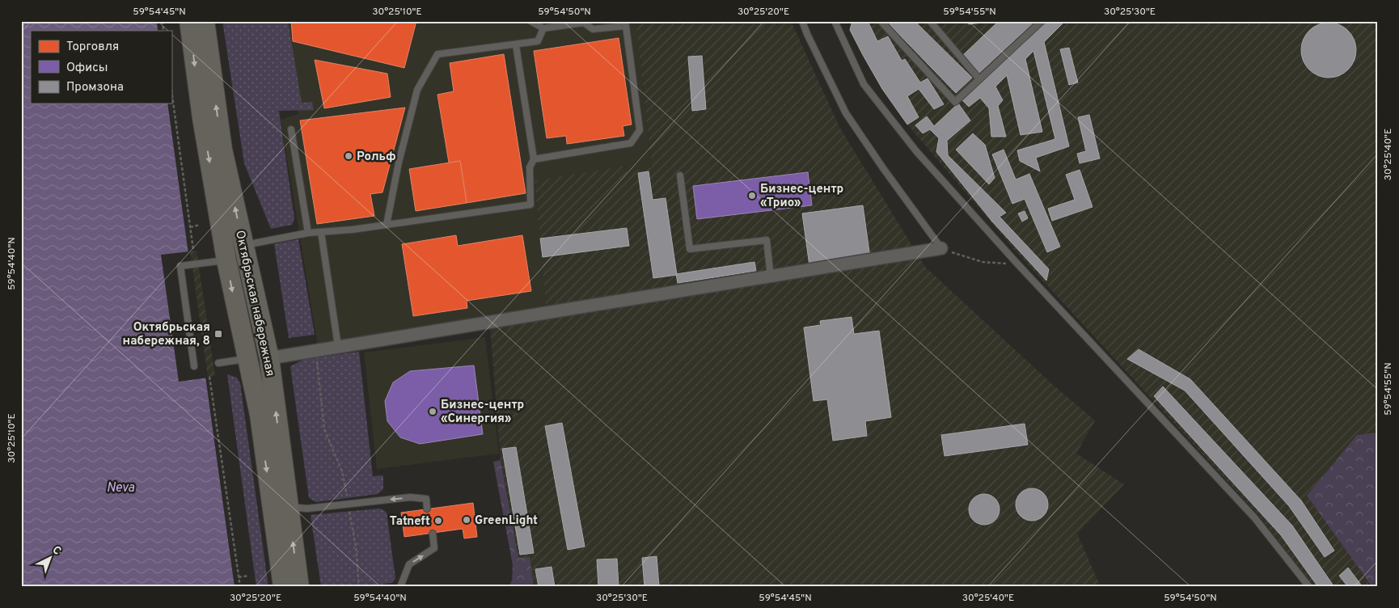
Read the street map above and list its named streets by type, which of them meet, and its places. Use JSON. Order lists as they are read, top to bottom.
{
  "streets": {
    "main road": ["Октябрьская набережная"]
  },
  "water": ["Neva"],
  "places": {
    "other": [
      "Рольф",
      "Бизнес-центр «Трио»",
      "Бизнес-центр «Синергия»",
      "GreenLight",
      "Tatneft"
    ],
    "transit": ["Октябрьская набережная, 8"]
  },
  "legend": ["Торговля", "Офисы", "Промзона"],
  "north": "top right",
  "coordinates": [
    "59°54'45\"N",
    "30°25'10\"E",
    "59°54'50\"N",
    "30°25'20\"E",
    "59°54'55\"N",
    "30°25'30\"E",
    "30°25'40\"E",
    "59°54'40\"N"
  ]
}
